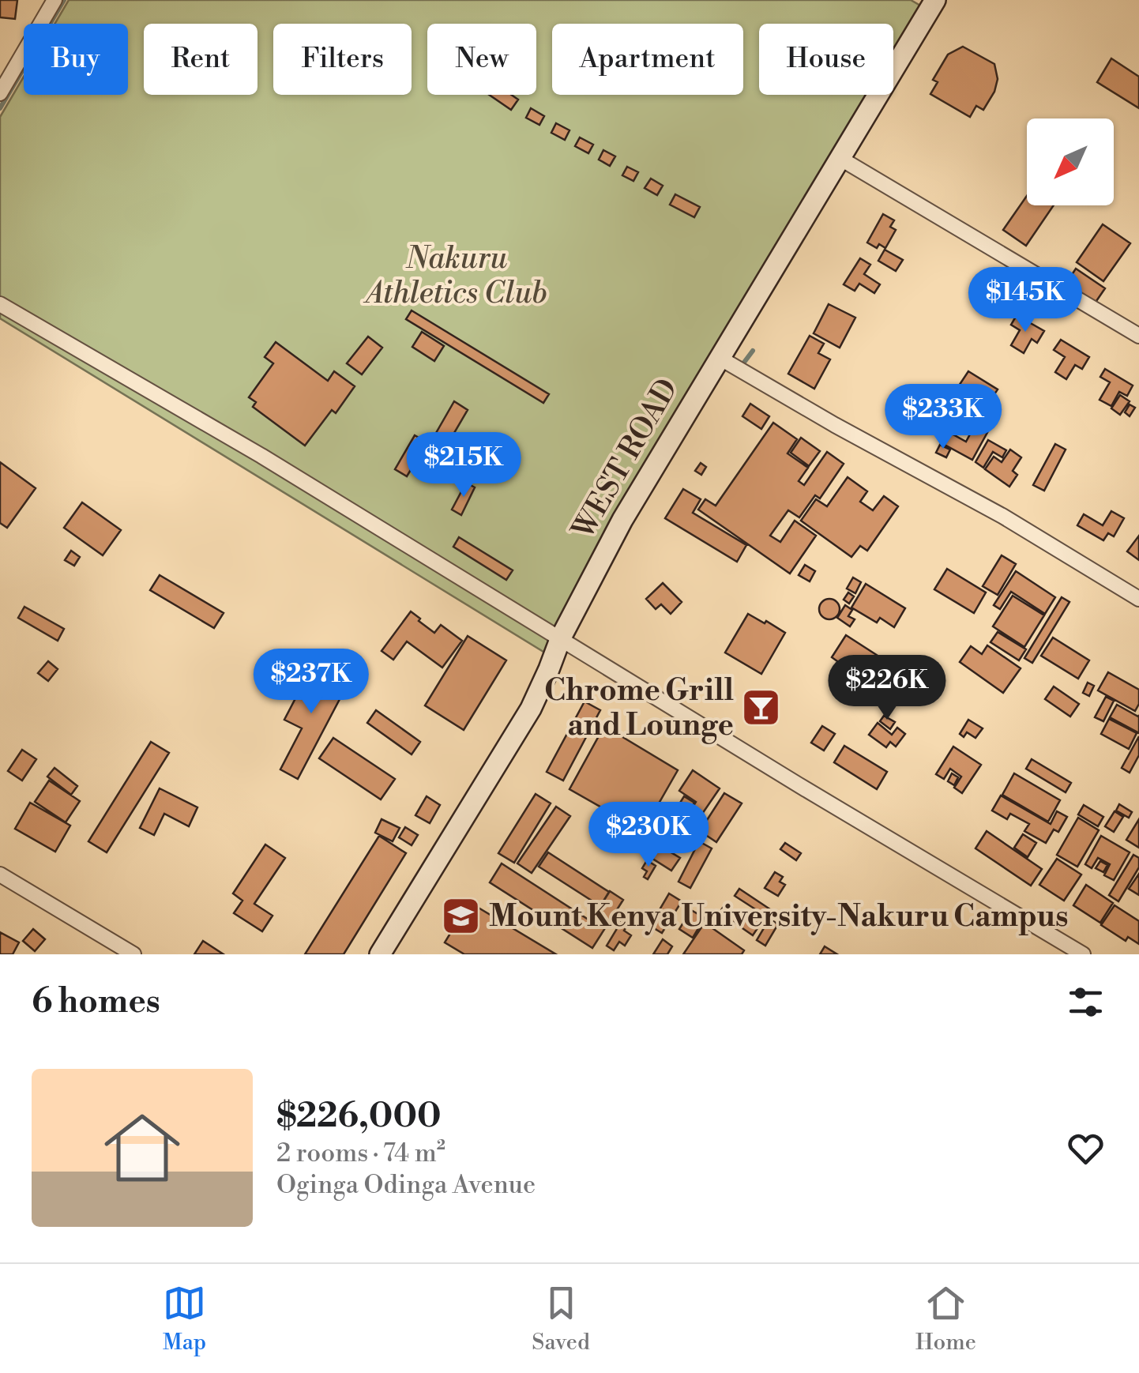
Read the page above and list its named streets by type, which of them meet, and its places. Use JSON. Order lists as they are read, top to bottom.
{
  "streets": {
    "street": ["WEST ROAD"]
  },
  "parks": ["Nakuru Athletics Club"],
  "places": {
    "bar": ["Chrome Grill and Lounge"],
    "school or university": ["Mount Kenya University-Nakuru Campus"]
  },
  "north": "bottom left",
  "page": {
    "chip": [
      "Buy",
      "Rent",
      "Filters",
      "New",
      "Apartment",
      "House"
    ],
    "price": [
      "$145K",
      "$233K",
      "$215K",
      "$237K",
      "$226K",
      "$230K"
    ],
    "heading": "6 homes",
    "list": [
      {
        "name": "$226,000",
        "note": "2 rooms · 74 m² · Oginga Odinga Avenue"
      }
    ],
    "tabs": ["Map", "Saved", "Home"]
  }
}
